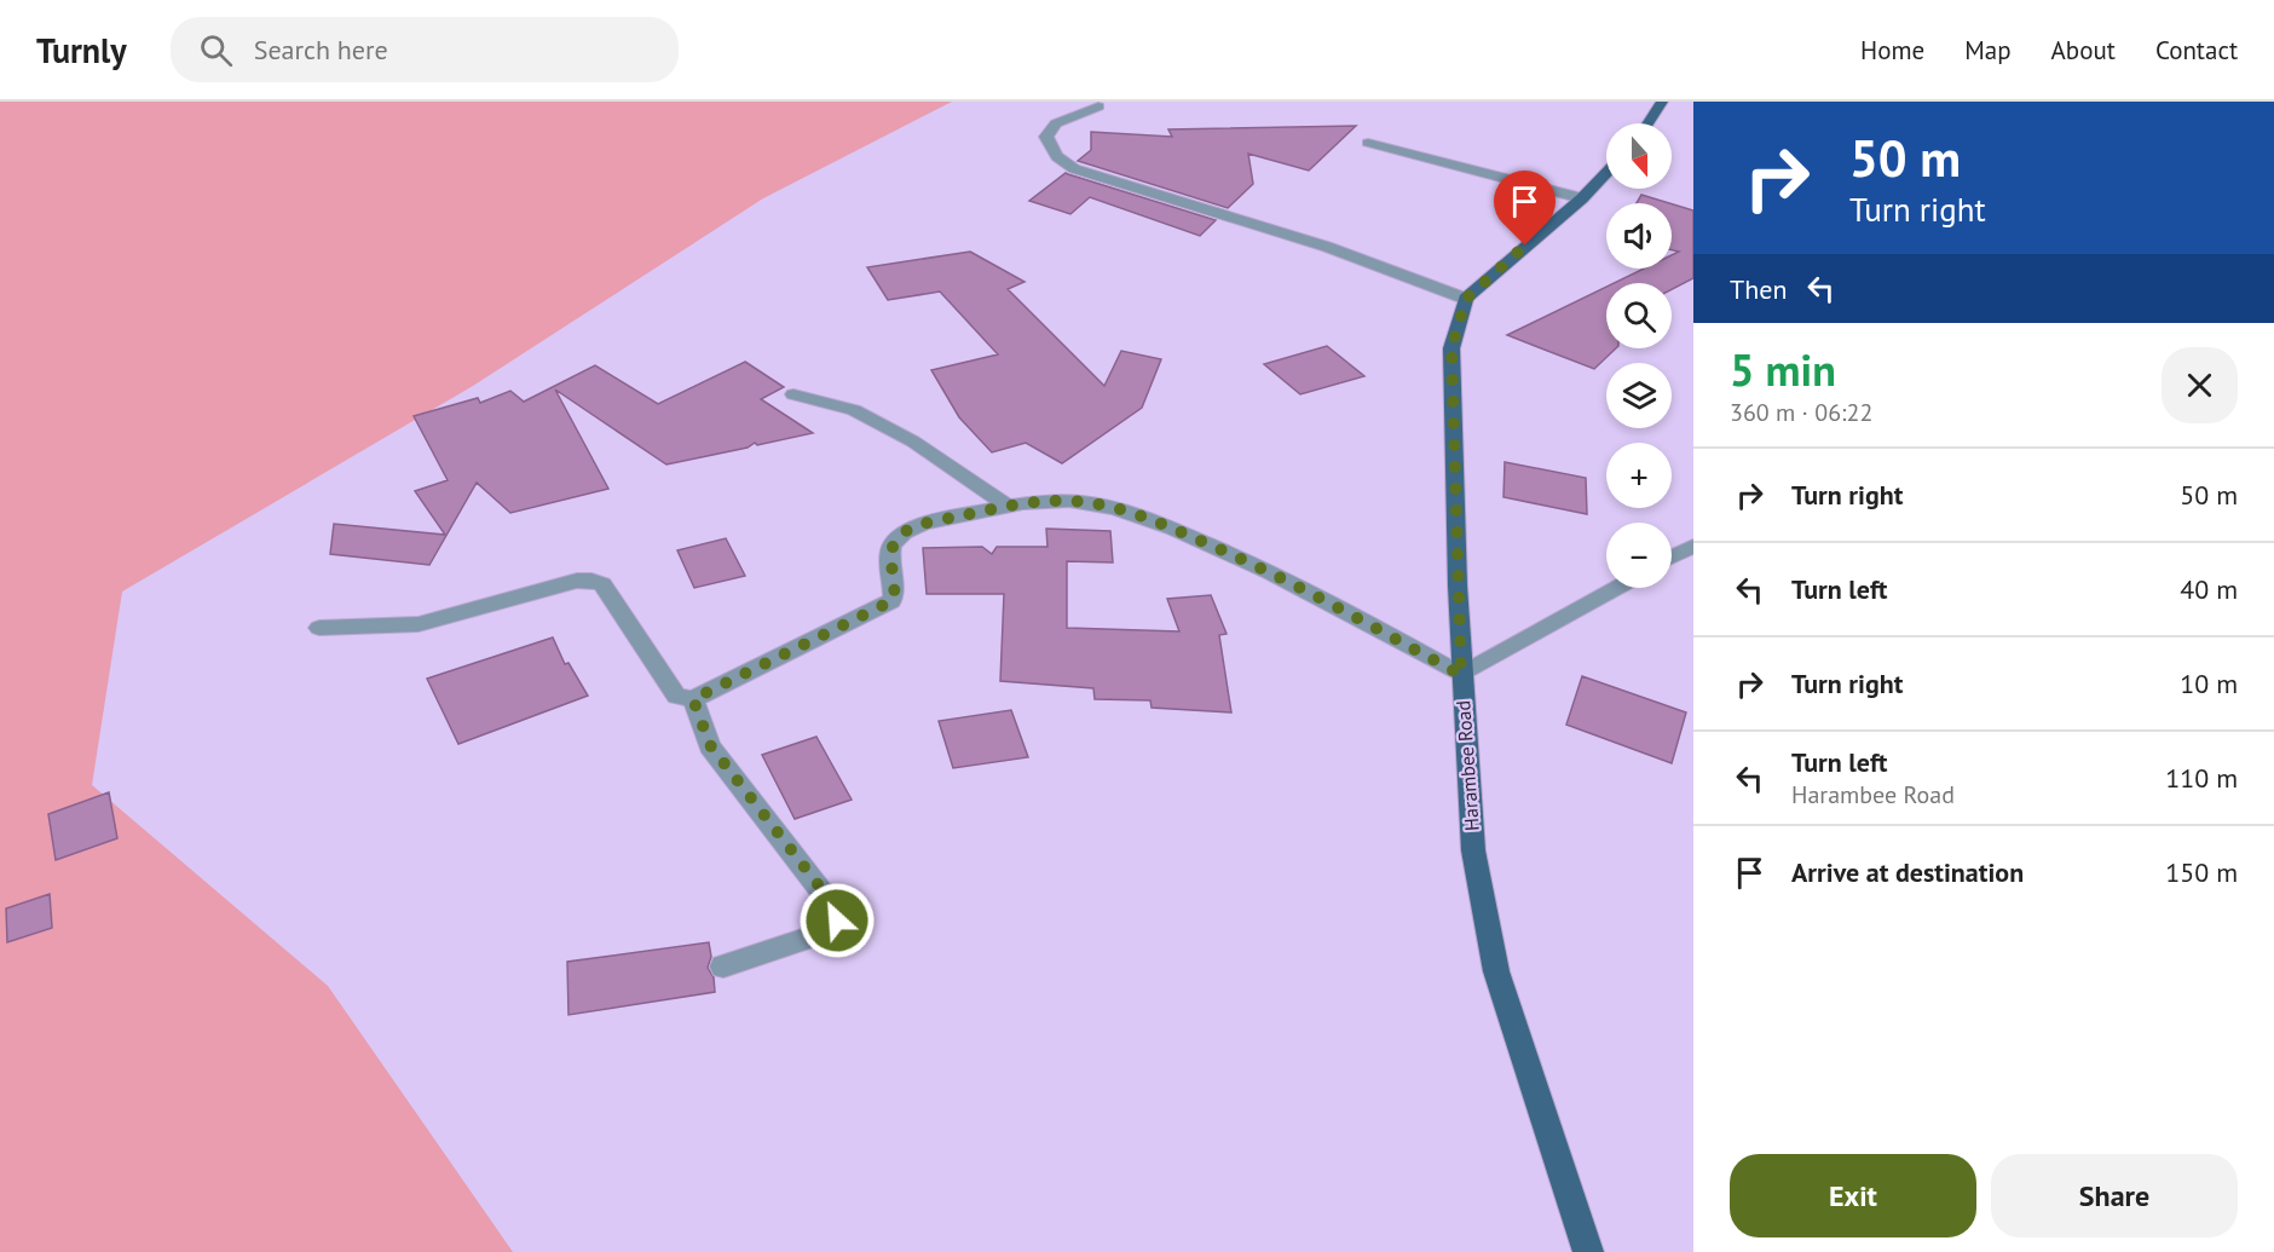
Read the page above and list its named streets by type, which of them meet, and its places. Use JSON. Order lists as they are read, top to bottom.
{
  "streets": {
    "main road": ["Harambee Road"]
  },
  "north": "bottom",
  "page": {
    "header": "Turnly",
    "search": "Search here",
    "nav": [
      "Home",
      "Map",
      "About",
      "Contact"
    ],
    "turn": ["50 m", "Turn right"],
    "map_buttons": ["+", "−"],
    "then": "Then",
    "heading": ["5 min", "360 m · 06:22"],
    "list": [
      {
        "name": "Turn right",
        "value": "50 m"
      },
      {
        "name": "Turn left",
        "value": "40 m"
      },
      {
        "name": "Turn right",
        "value": "10 m"
      },
      {
        "name": "Turn left",
        "note": "Harambee Road",
        "value": "110 m"
      },
      {
        "name": "Arrive at destination",
        "value": "150 m"
      }
    ],
    "buttons": ["Exit", "Share"]
  }
}
